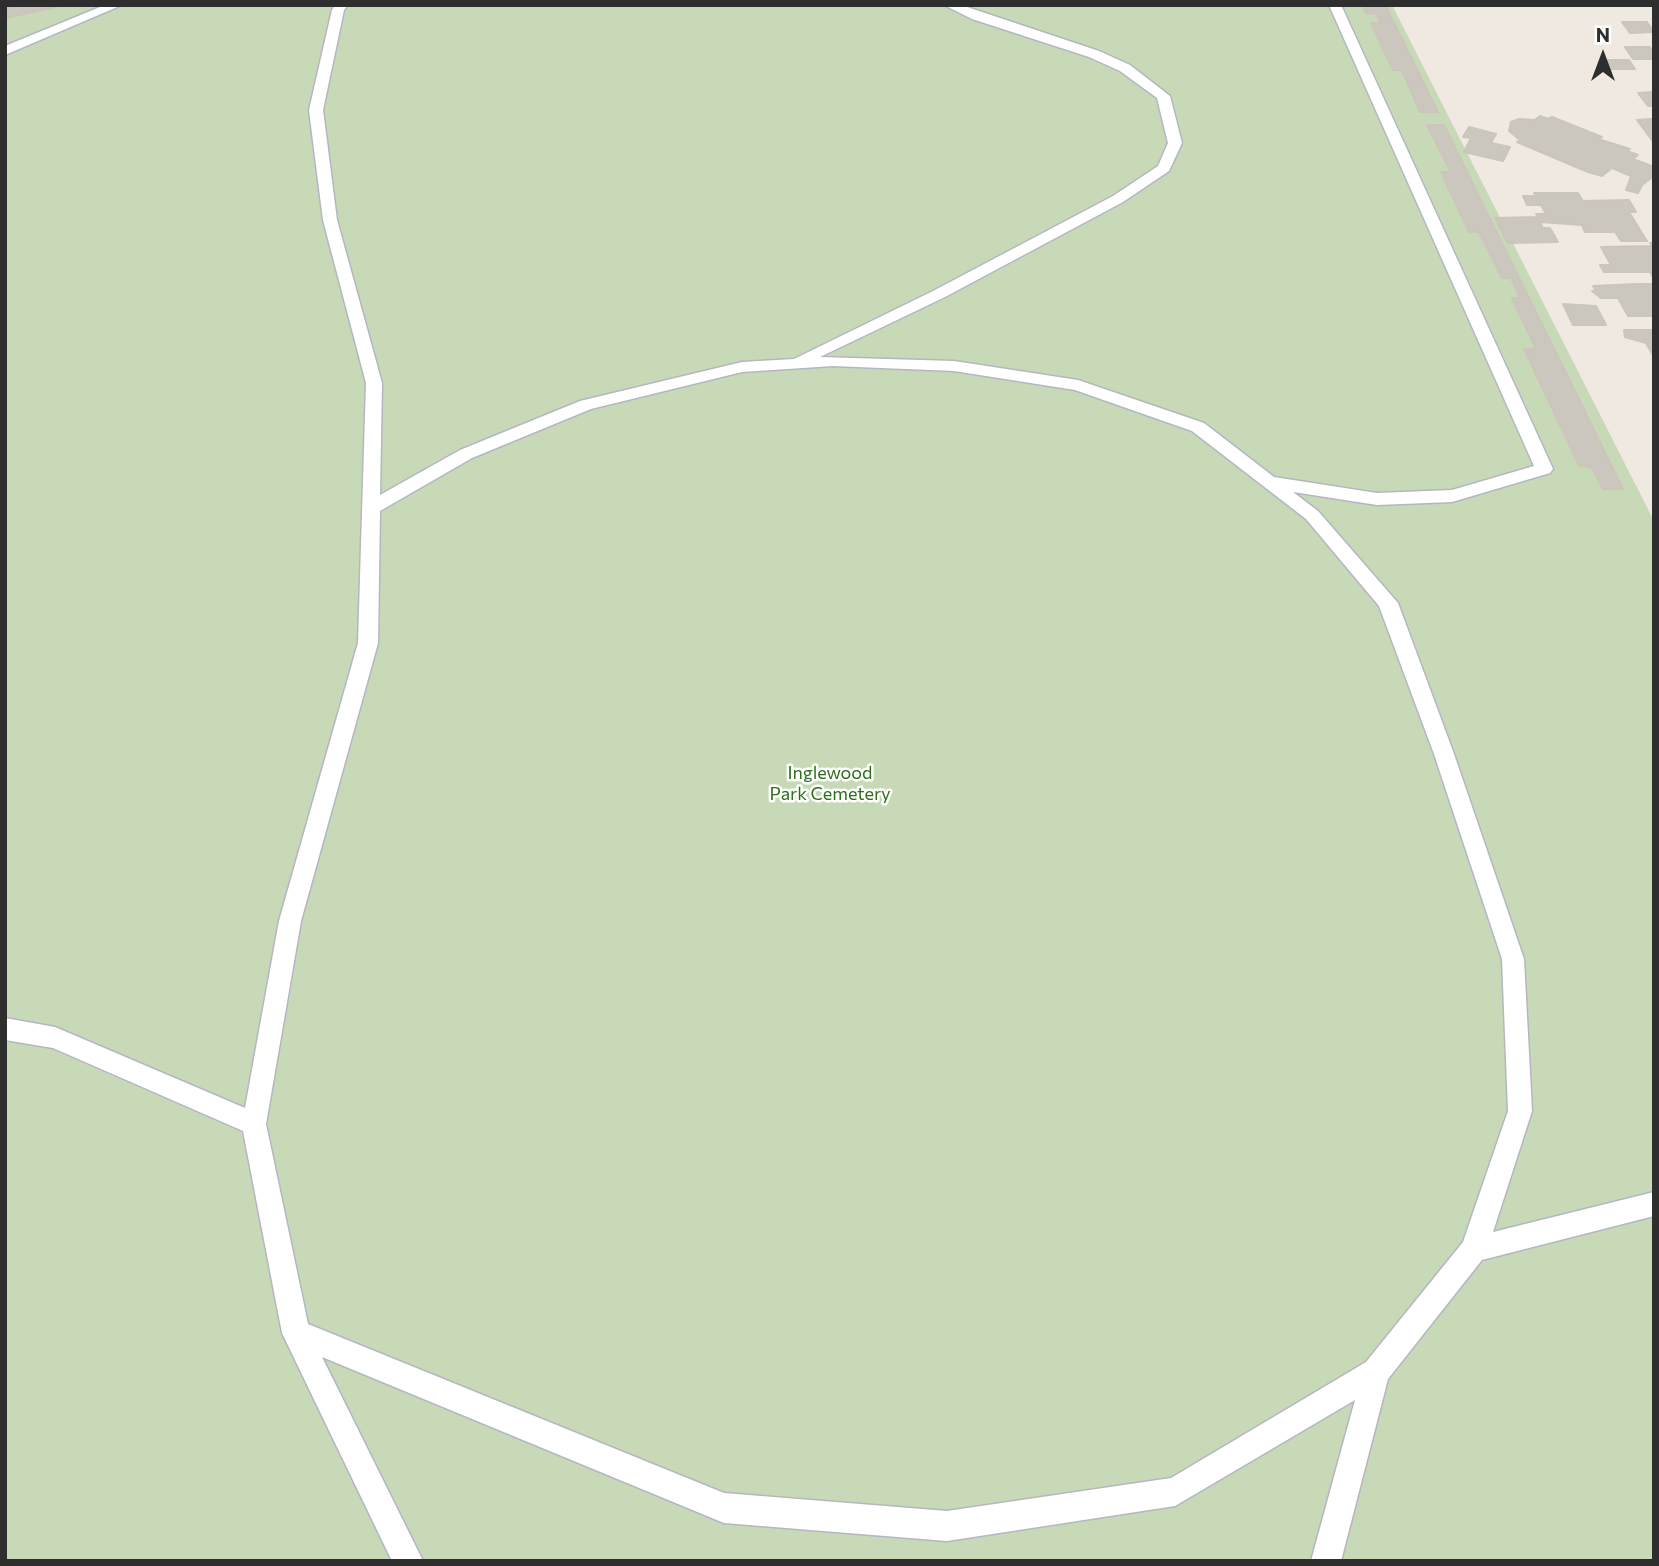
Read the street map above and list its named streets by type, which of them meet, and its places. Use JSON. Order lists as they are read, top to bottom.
{
  "parks": ["Inglewood Park Cemetery"],
  "north": "top"
}
